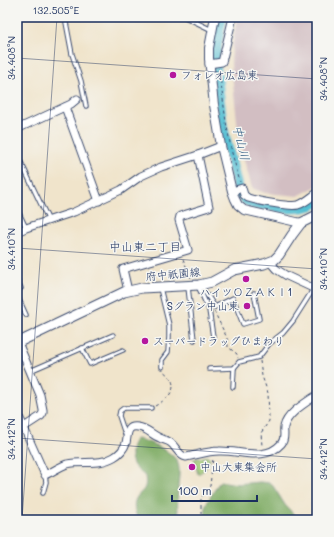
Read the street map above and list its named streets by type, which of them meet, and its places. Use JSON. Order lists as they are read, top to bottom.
{
  "streets": {
    "main road": ["府中祇園線"]
  },
  "districts": ["中山東二丁目"],
  "water": ["中山川"],
  "places": [
    "フォレオ広島東",
    "ハイツＯＺＡＫＩ1",
    "Sグラン中山東",
    "スーパードラッグひまわり",
    "中山大東集会所"
  ],
  "scale_bar": "100 m",
  "coordinates": [
    "132.505°E",
    "34.408°N",
    "34.410°N",
    "34.412°N"
  ]
}
